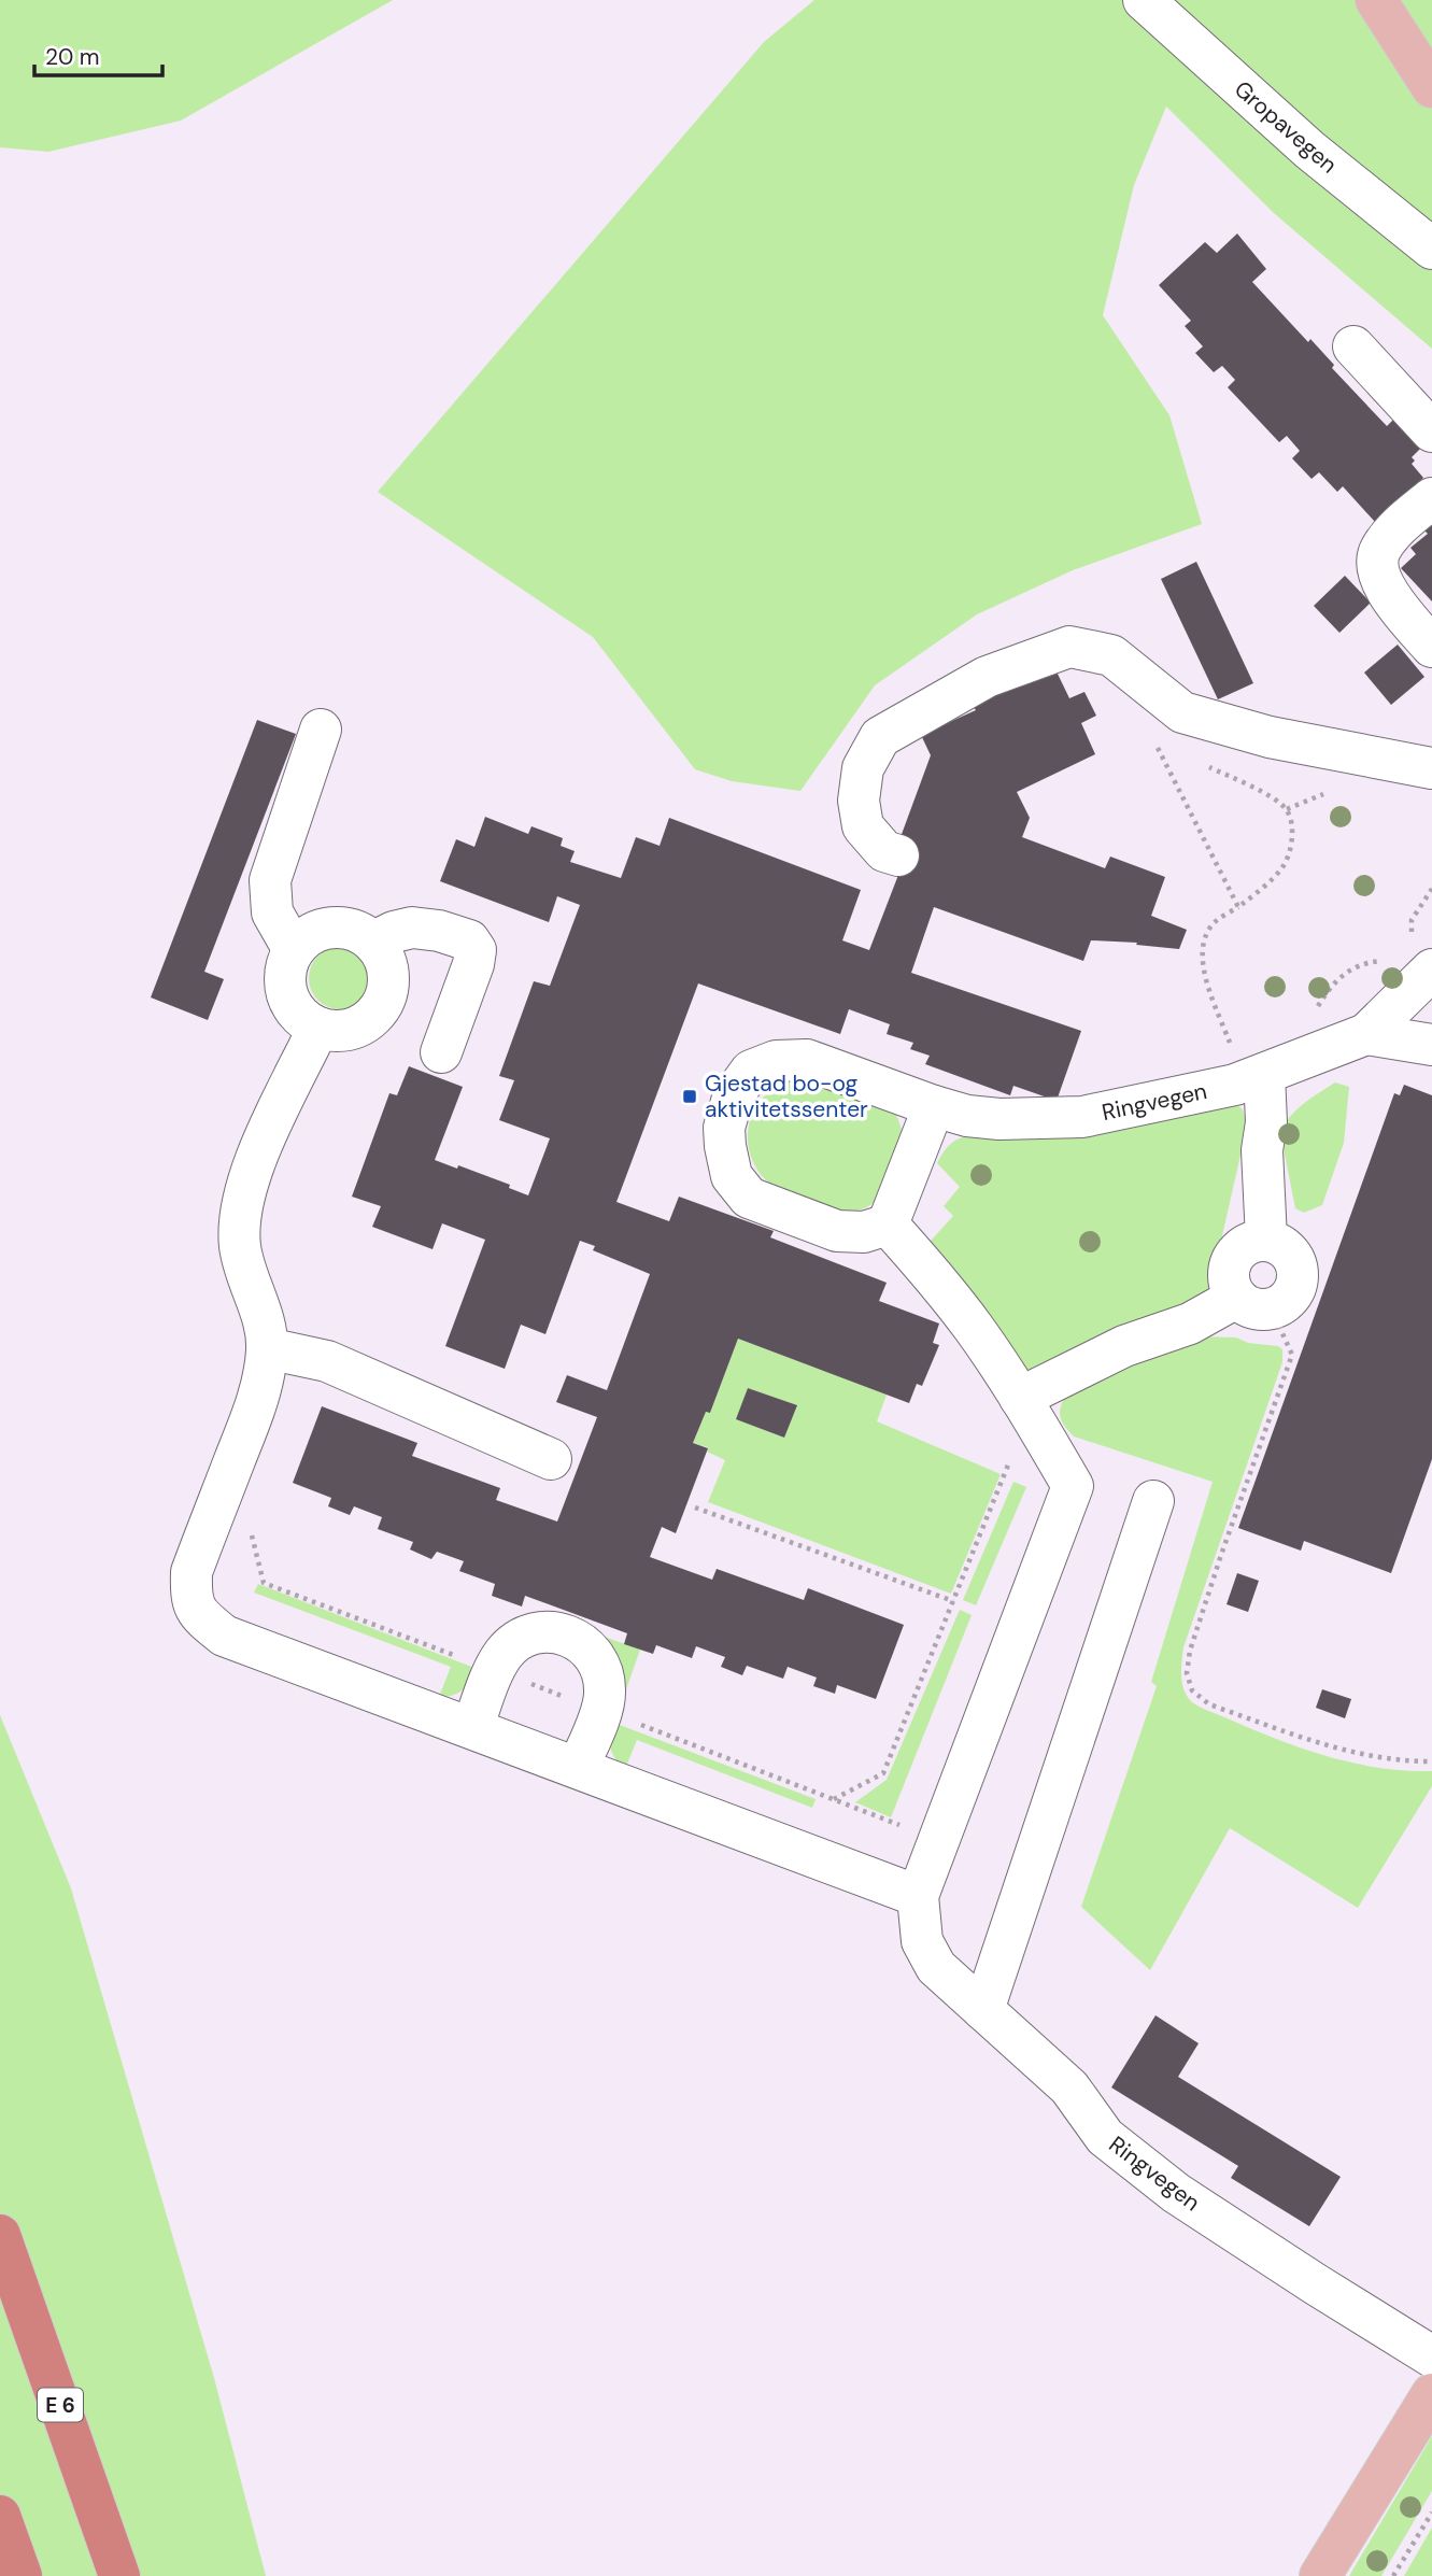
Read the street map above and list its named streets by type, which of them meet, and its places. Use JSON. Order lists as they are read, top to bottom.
{
  "streets": {
    "highway": ["E 6"],
    "street": ["Gropavegen", "Ringvegen"]
  },
  "places": {
    "transit": ["Gjestad bo-og aktivitetssenter"]
  },
  "scale_bar": "20 m"
}
